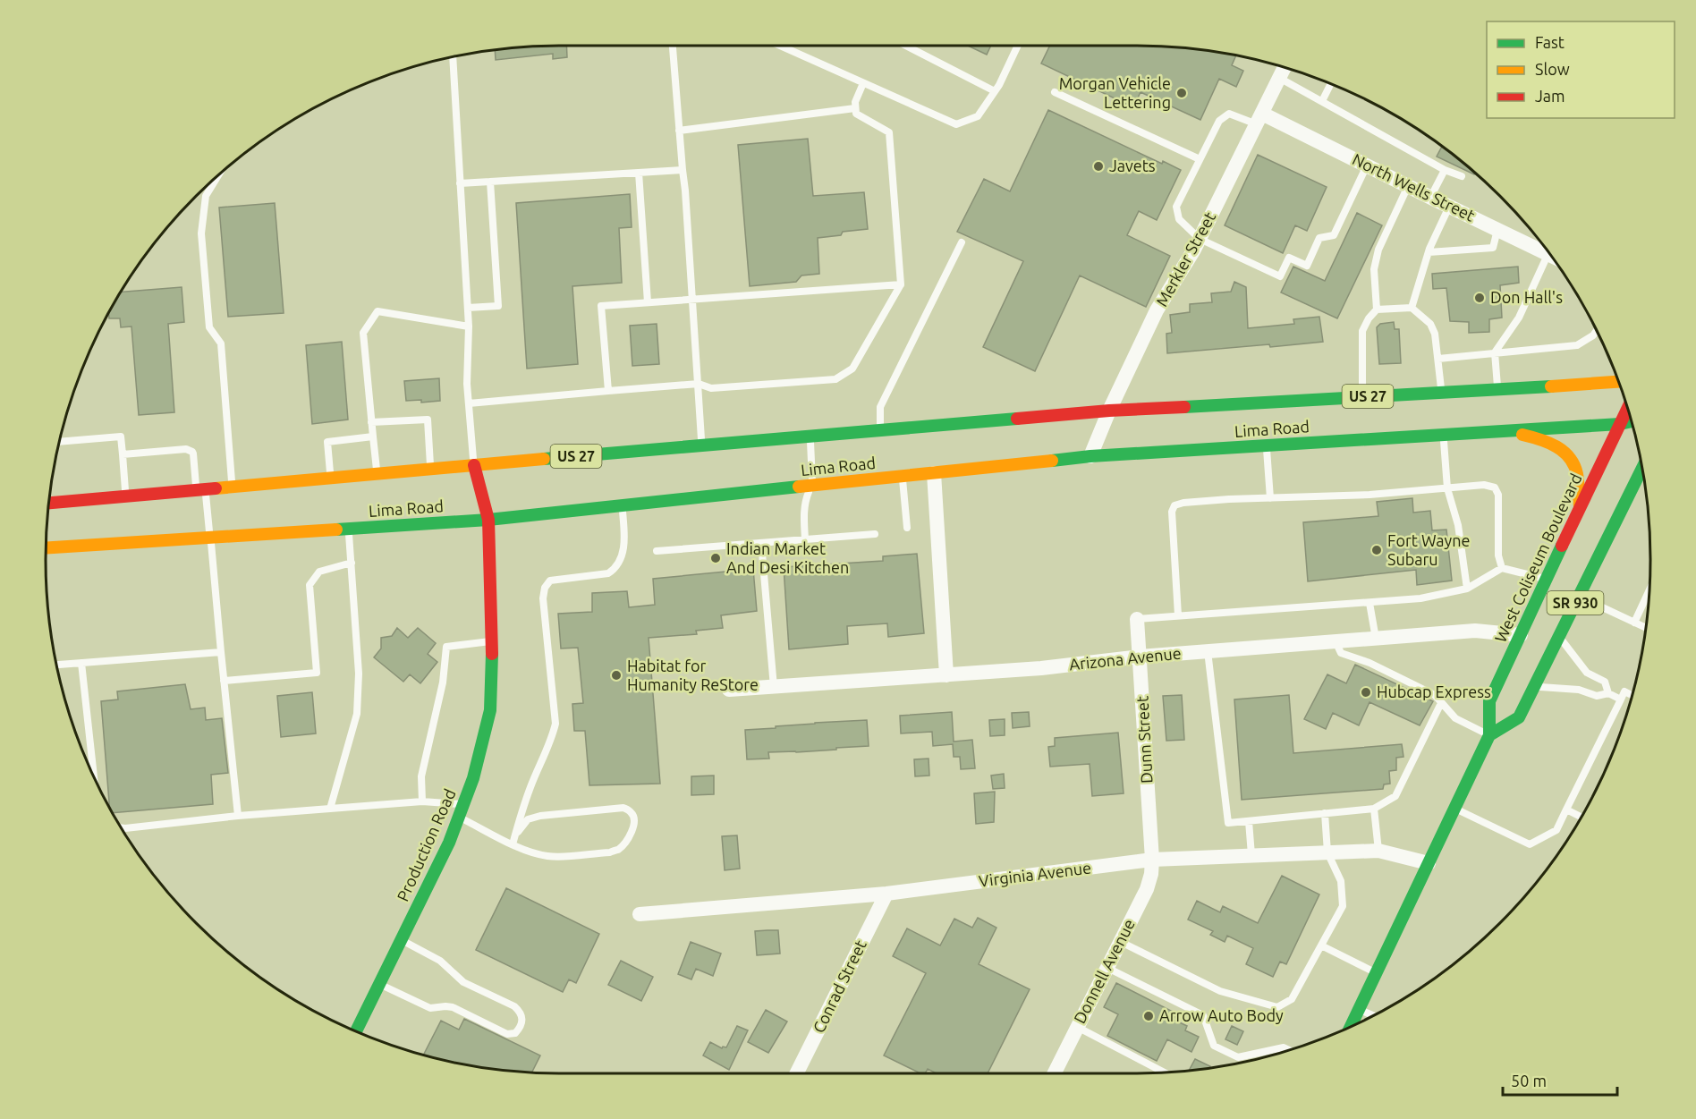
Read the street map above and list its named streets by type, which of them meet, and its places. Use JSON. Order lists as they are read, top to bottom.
{
  "streets": {
    "main road": [
      "US 27",
      "Lima Road",
      "West Coliseum Boulevard",
      "SR 930",
      "Production Road"
    ],
    "street": [
      "North Wells Street",
      "Merkler Street",
      "Arizona Avenue",
      "Dunn Street",
      "Virginia Avenue",
      "Donnell Avenue",
      "Conrad Street"
    ]
  },
  "crossings": [
    ["North Wells Street", "Merkler Street"],
    ["Merkler Street", "Lima Road"],
    ["Lima Road", "West Coliseum Boulevard"],
    ["Lima Road", "Production Road"],
    ["West Coliseum Boulevard", "SR 930"],
    ["West Coliseum Boulevard", "Arizona Avenue"],
    ["West Coliseum Boulevard", "Virginia Avenue"],
    ["Arizona Avenue", "Dunn Street"],
    ["Dunn Street", "Virginia Avenue"],
    ["Dunn Street", "Donnell Avenue"],
    ["Virginia Avenue", "Donnell Avenue"],
    ["Virginia Avenue", "Conrad Street"]
  ],
  "places": [
    "Morgan Vehicle Lettering",
    "Javets",
    "Don Hall's",
    "Fort Wayne Subaru",
    "Indian Market And Desi Kitchen",
    "Habitat for Humanity ReStore",
    "Hubcap Express",
    "Arrow Auto Body"
  ],
  "legend": ["Fast", "Slow", "Jam"],
  "scale_bar": "50 m"
}
